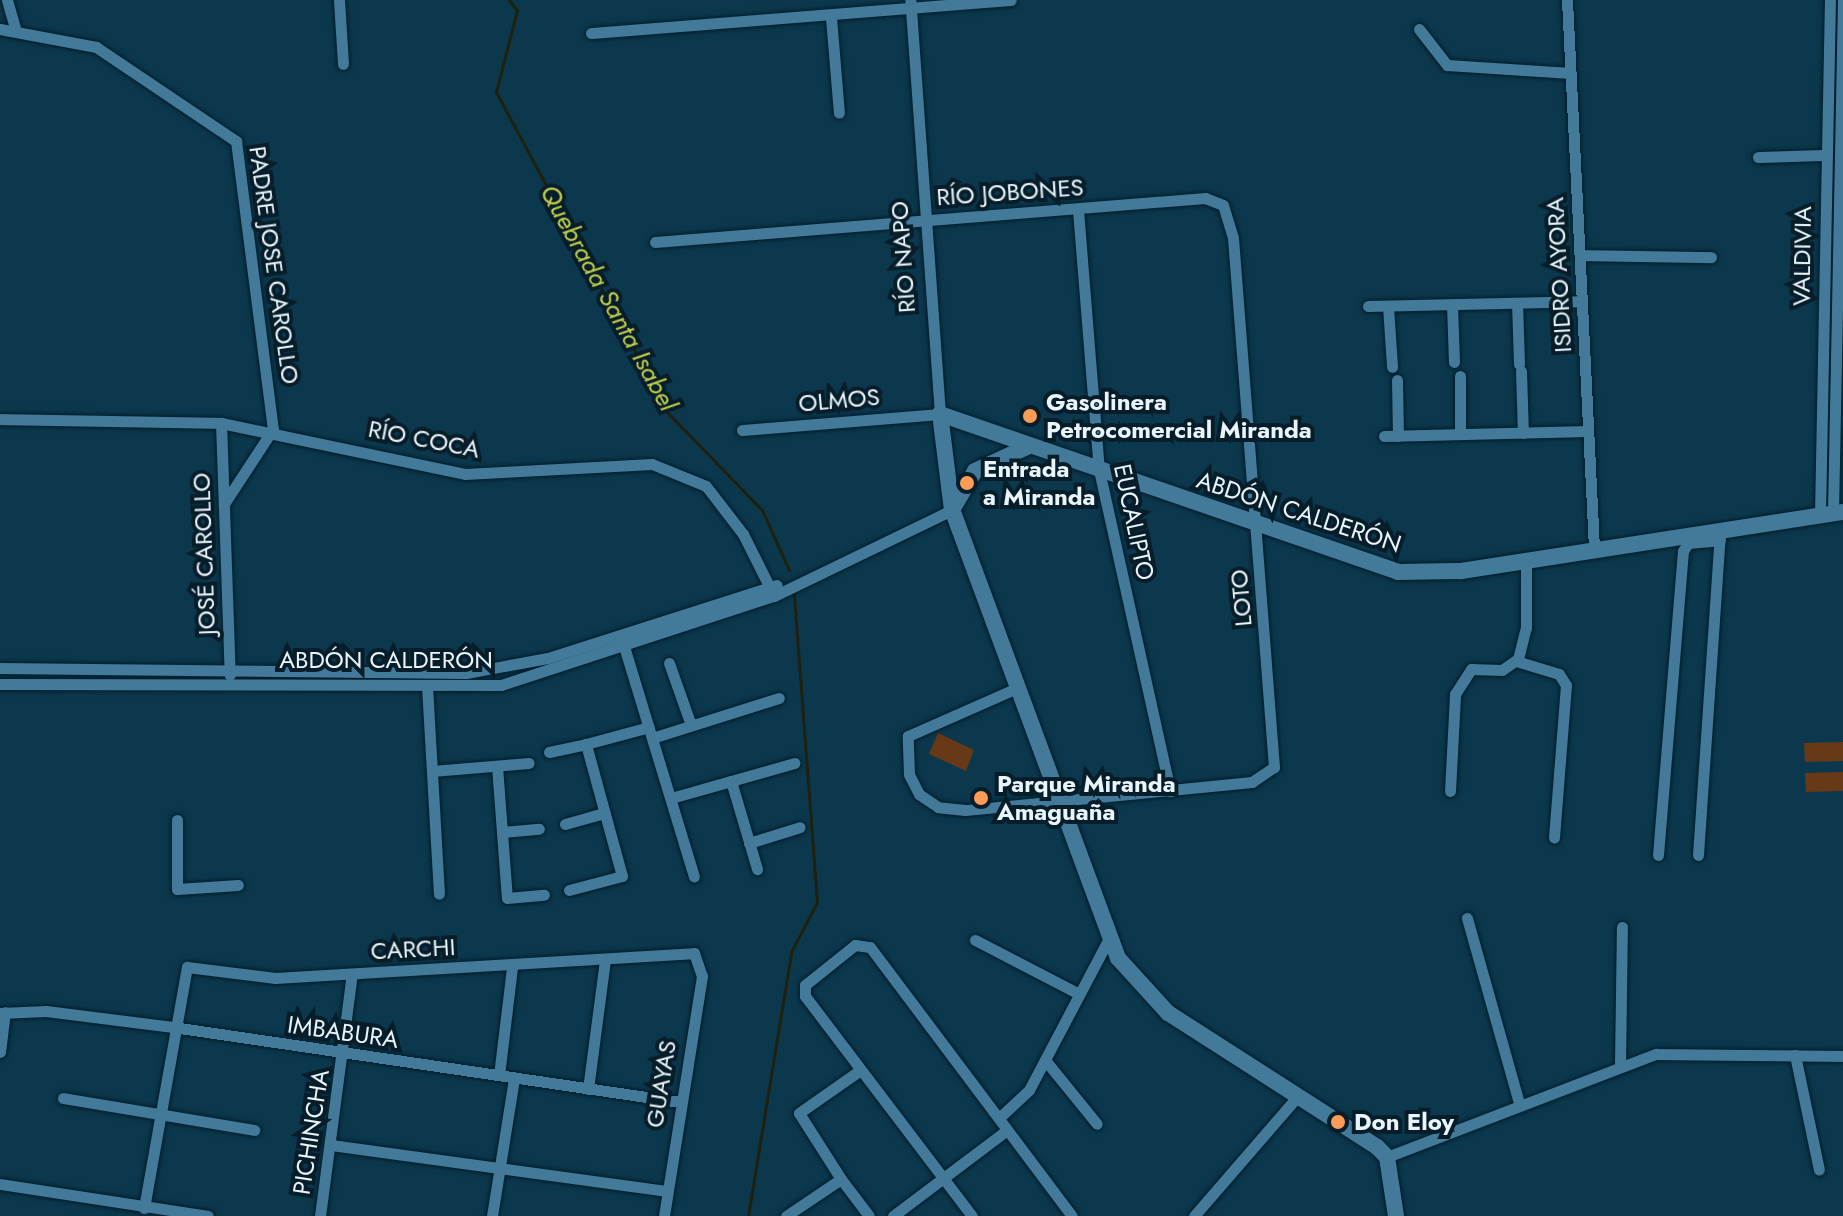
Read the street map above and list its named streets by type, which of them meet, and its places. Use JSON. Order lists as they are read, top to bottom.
{
  "streets": {
    "street": [
      "RÍO JOBONES",
      "VALDIVIA",
      "RÍO NAPO",
      "PADRE JOSE CAROLLO",
      "ISIDRO AYORA",
      "OLMOS",
      "RÍO COCA",
      "ABDÓN CALDERÓN",
      "EUCALIPTO",
      "JOSÉ CAROLLO",
      "LOTO",
      "CARCHI",
      "IMBABURA",
      "GUAYAS",
      "PICHINCHA"
    ]
  },
  "crossings": [
    ["RÍO JOBONES", "RÍO NAPO"],
    ["RÍO JOBONES", "EUCALIPTO"],
    ["RÍO JOBONES", "LOTO"],
    ["VALDIVIA", "ABDÓN CALDERÓN"],
    ["RÍO NAPO", "OLMOS"],
    ["RÍO NAPO", "ABDÓN CALDERÓN"],
    ["RÍO NAPO", "LOTO"],
    ["PADRE JOSE CAROLLO", "RÍO COCA"],
    ["ISIDRO AYORA", "ABDÓN CALDERÓN"],
    ["OLMOS", "ABDÓN CALDERÓN"],
    ["RÍO COCA", "ABDÓN CALDERÓN"],
    ["RÍO COCA", "JOSÉ CAROLLO"],
    ["ABDÓN CALDERÓN", "EUCALIPTO"],
    ["ABDÓN CALDERÓN", "JOSÉ CAROLLO"],
    ["ABDÓN CALDERÓN", "LOTO"],
    ["EUCALIPTO", "LOTO"],
    ["CARCHI", "IMBABURA"],
    ["CARCHI", "GUAYAS"],
    ["CARCHI", "PICHINCHA"],
    ["IMBABURA", "GUAYAS"],
    ["IMBABURA", "PICHINCHA"]
  ],
  "water": ["Quebrada Santa Isabel"],
  "places": [
    "Gasolinera Petrocomercial Miranda",
    "Entrada a Miranda",
    "Parque Miranda Amaguaña",
    "Don Eloy"
  ]
}
